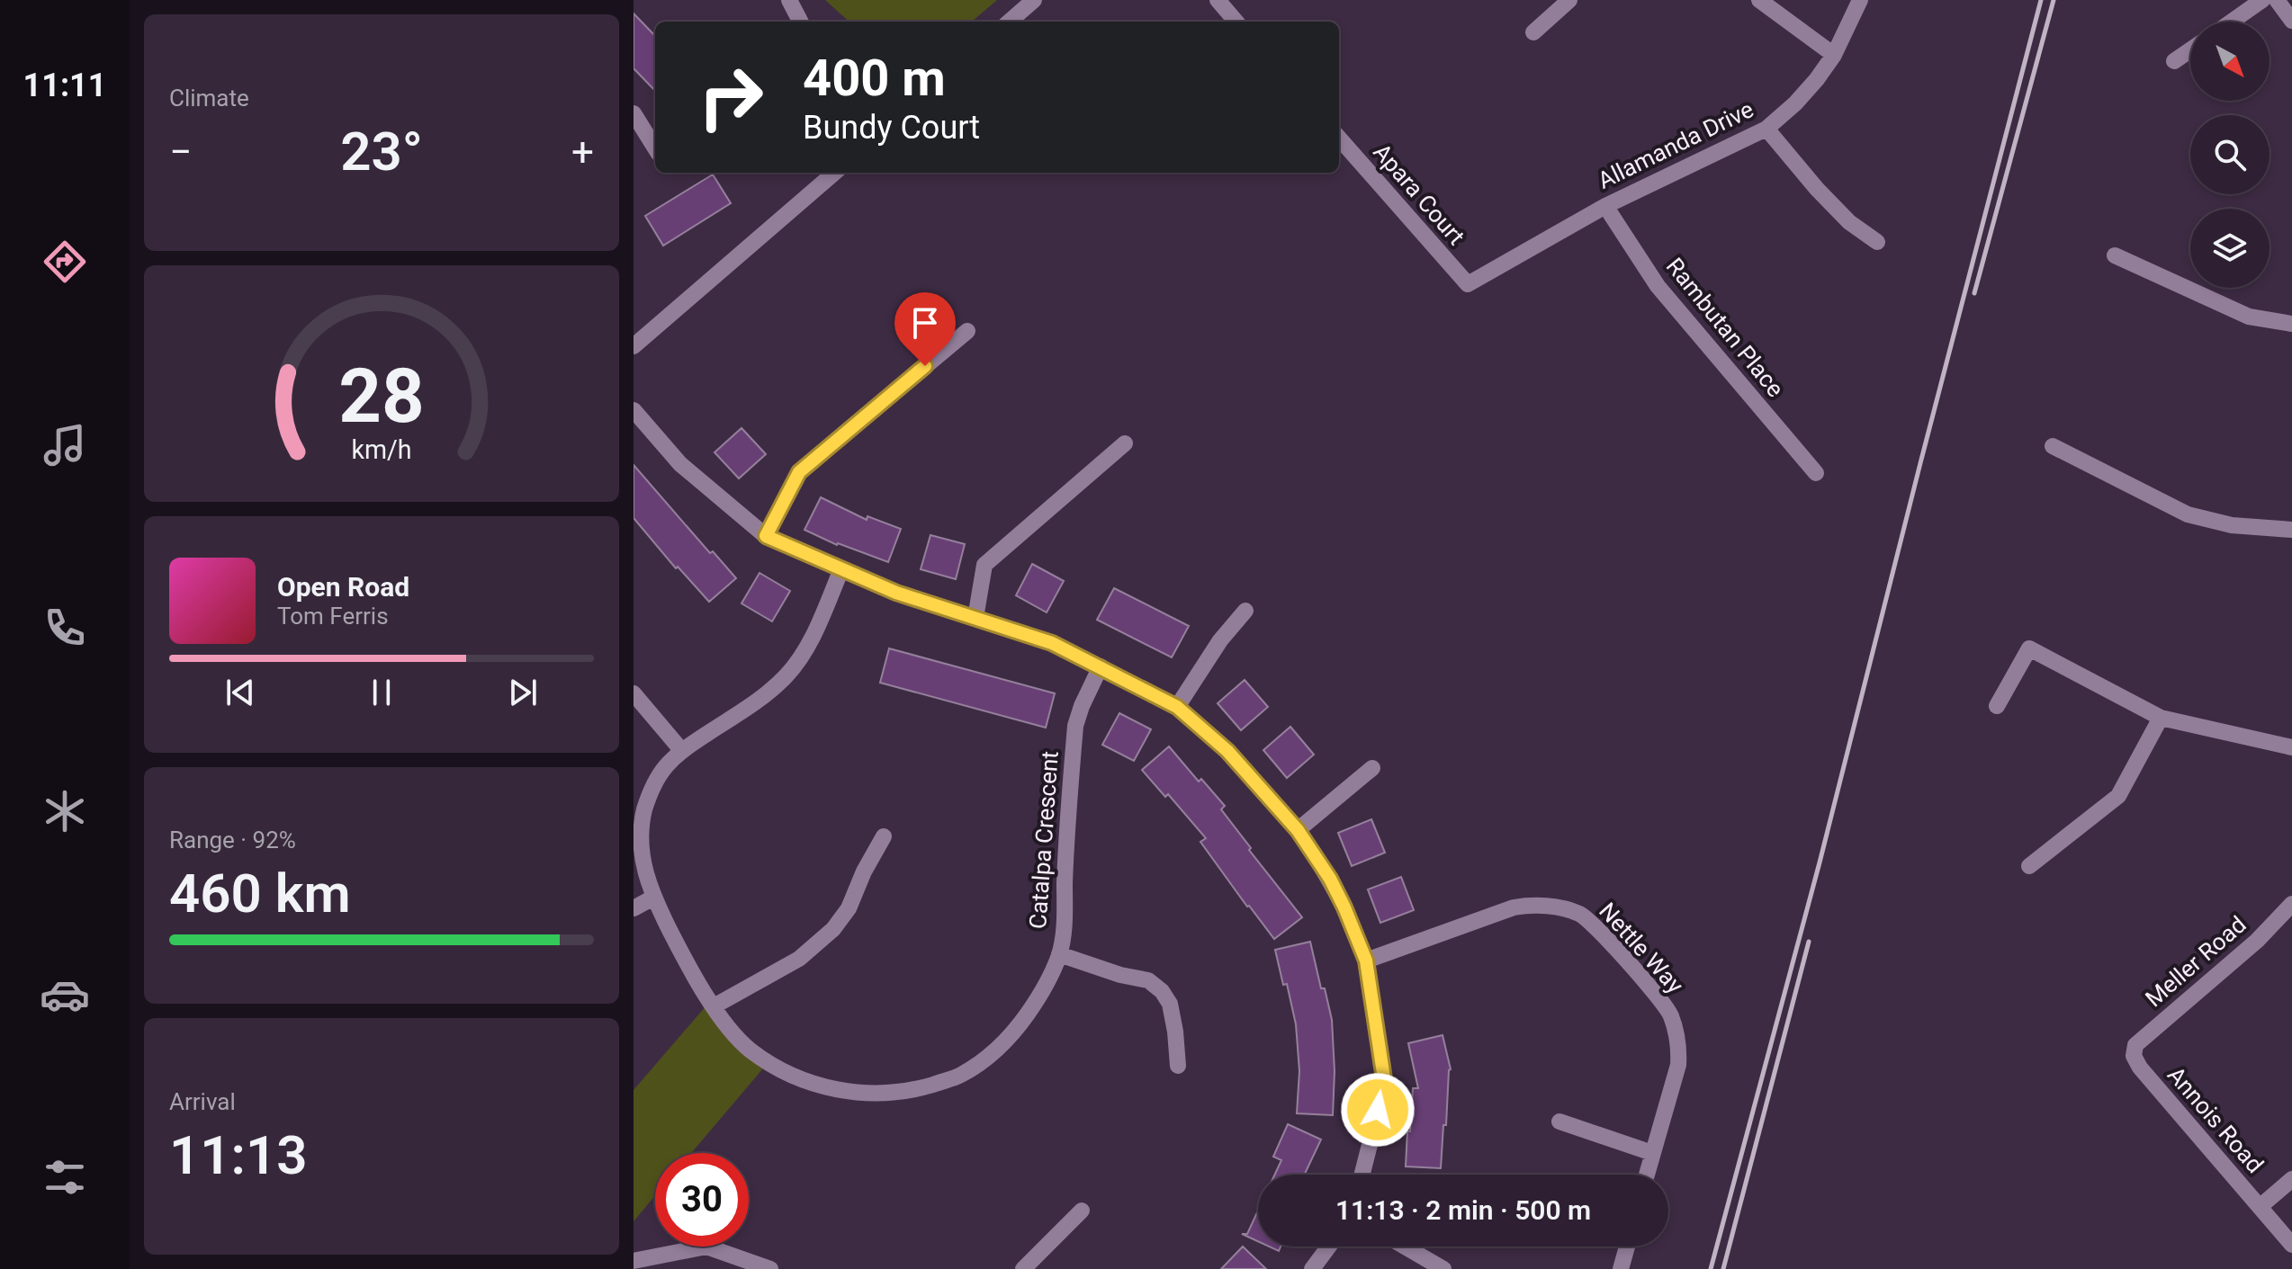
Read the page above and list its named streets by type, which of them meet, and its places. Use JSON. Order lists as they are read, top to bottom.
{
  "streets": {
    "street": [
      "Allamanda Drive",
      "Apara Court",
      "Rambutan Place",
      "Catalpa Crescent",
      "Nettle Way",
      "Meller Road",
      "Annois Road"
    ]
  },
  "crossings": [
    ["Allamanda Drive", "Apara Court"],
    ["Allamanda Drive", "Rambutan Place"],
    ["Meller Road", "Annois Road"]
  ],
  "north": "bottom right",
  "page": {
    "tabs": "11:11",
    "tile": [
      "Climate",
      ["Range · 92%", "460 km"],
      ["Arrival", "11:13"]
    ],
    "turn": ["400 m", "Bundy Court"],
    "heat": ["−", "23°", "+"],
    "song": ["Open Road", "Tom Ferris"],
    "limit": "30",
    "trip": "11:13 · 2 min · 500 m",
    "gauge": ["28", "km/h"]
  }
}
